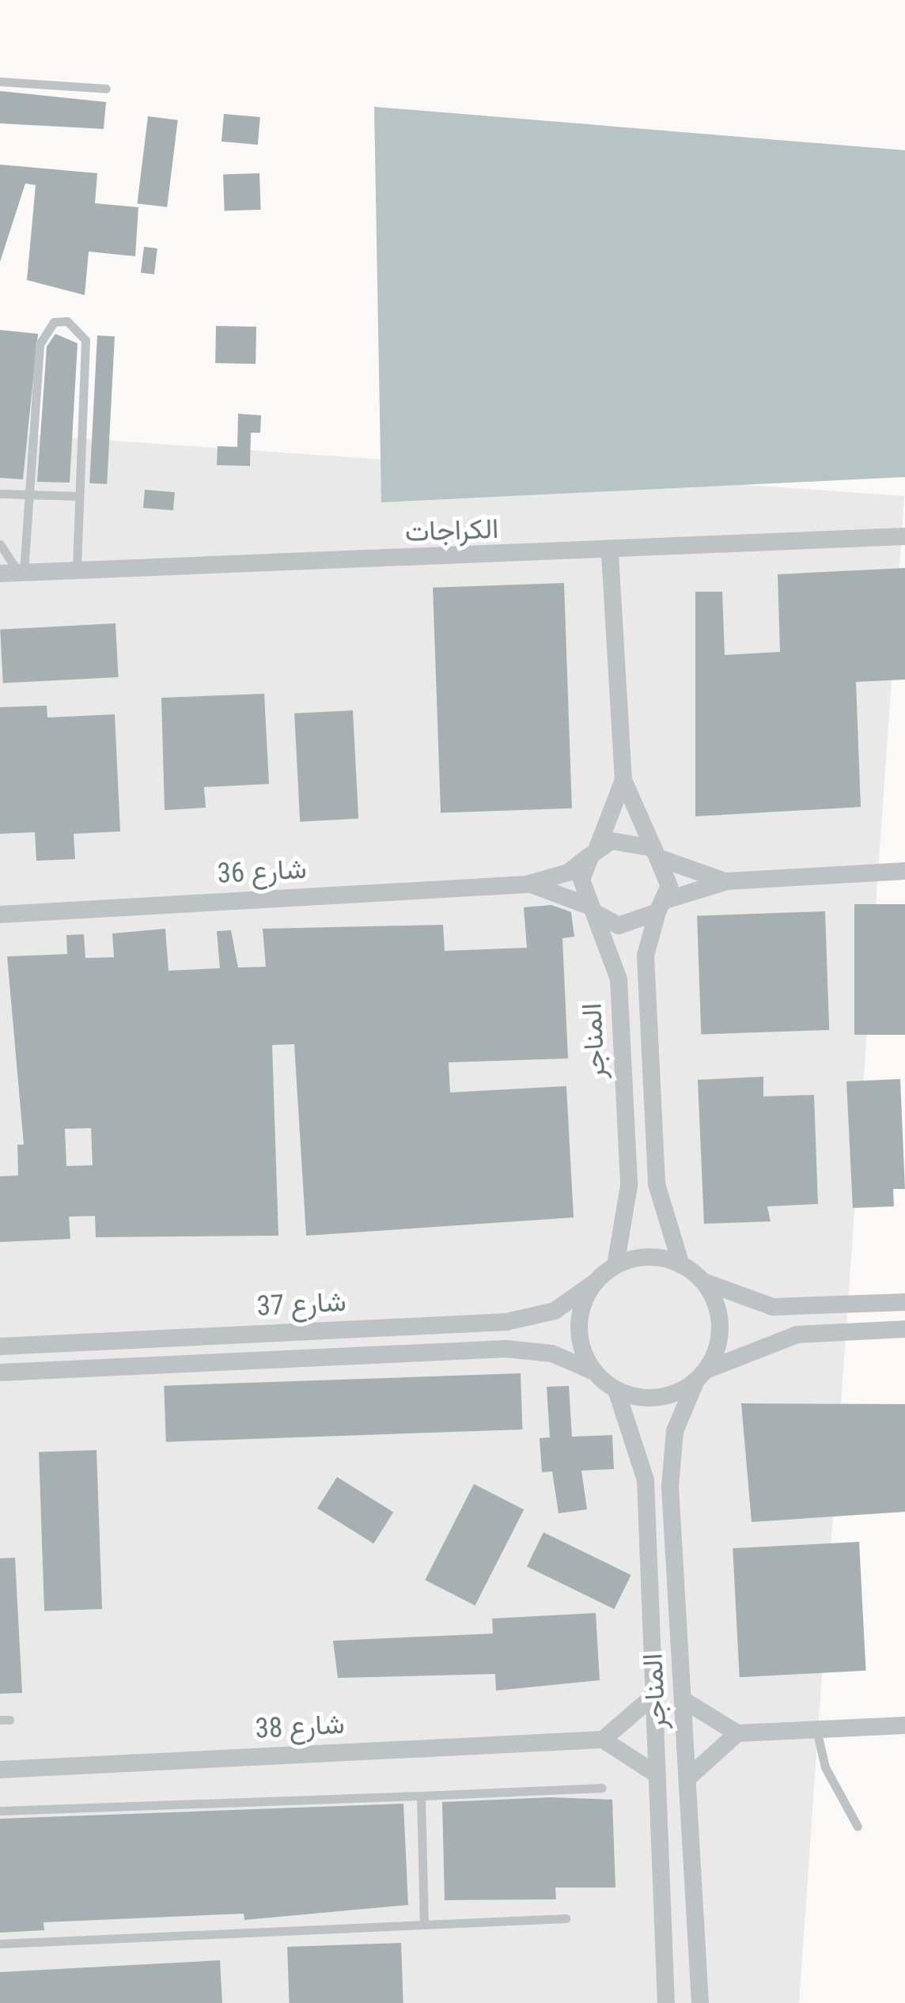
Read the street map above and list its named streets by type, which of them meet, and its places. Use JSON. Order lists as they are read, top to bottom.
{
  "streets": {
    "street": [
      "الكراجات",
      "شارع 36",
      "المناجر",
      "شارع 37",
      "شارع 38"
    ]
  },
  "crossings": [
    ["شارع 36", "المناجر"],
    ["المناجر", "شارع 37"]
  ]
}
